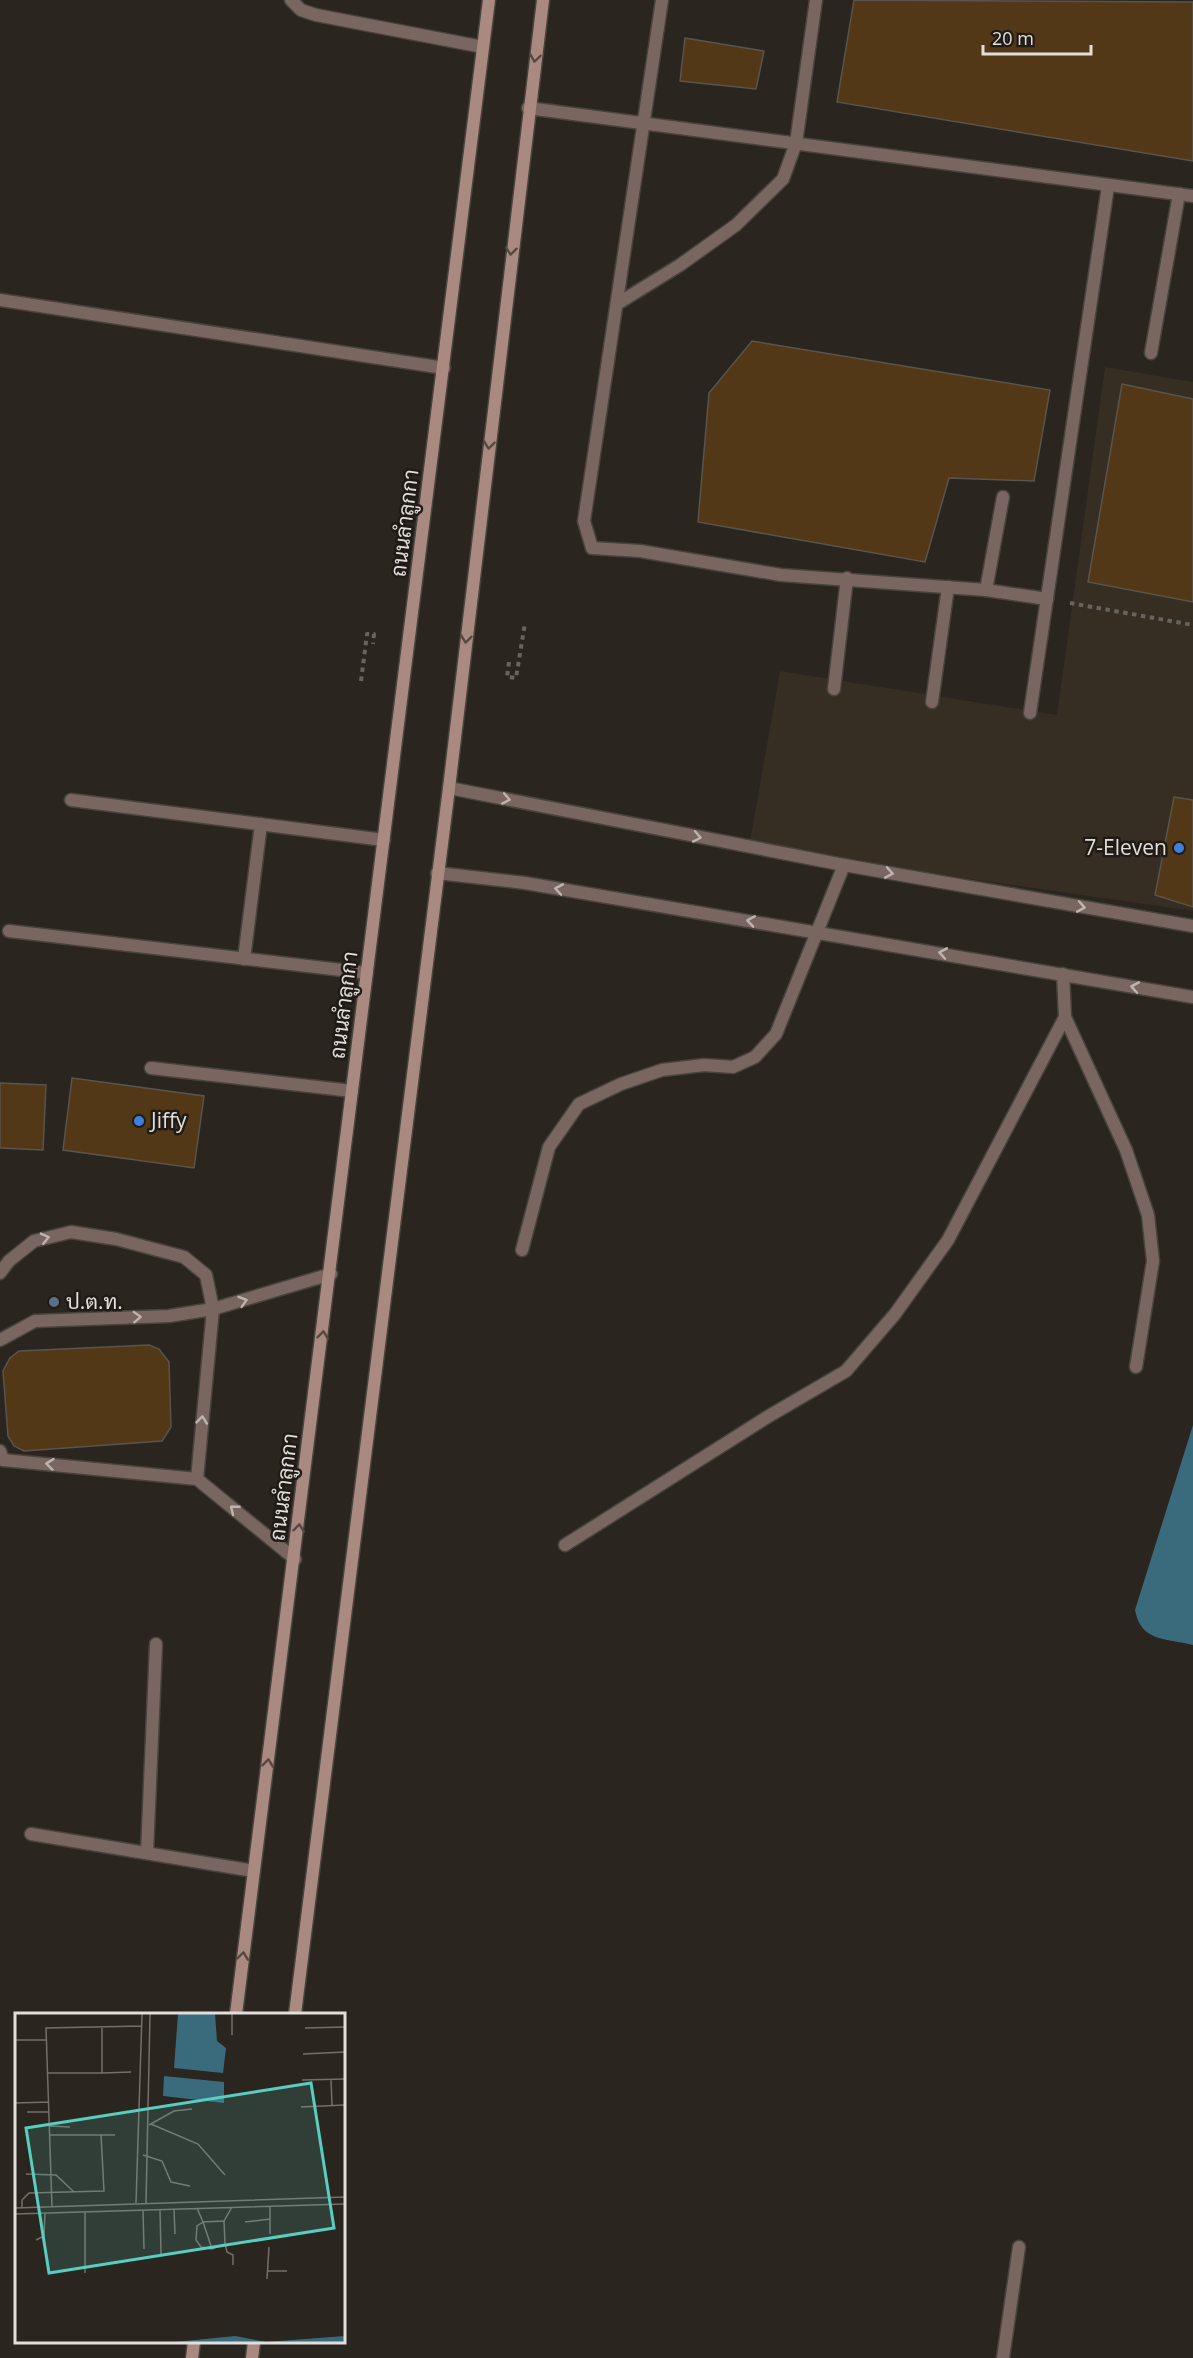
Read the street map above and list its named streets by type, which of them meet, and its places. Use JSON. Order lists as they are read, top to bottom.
{
  "streets": {
    "main road": ["ถนนลำลูกกา"]
  },
  "places": ["7-Eleven", "Jiffy", "ป.ต.ท."],
  "scale_bar": "20 m"
}
